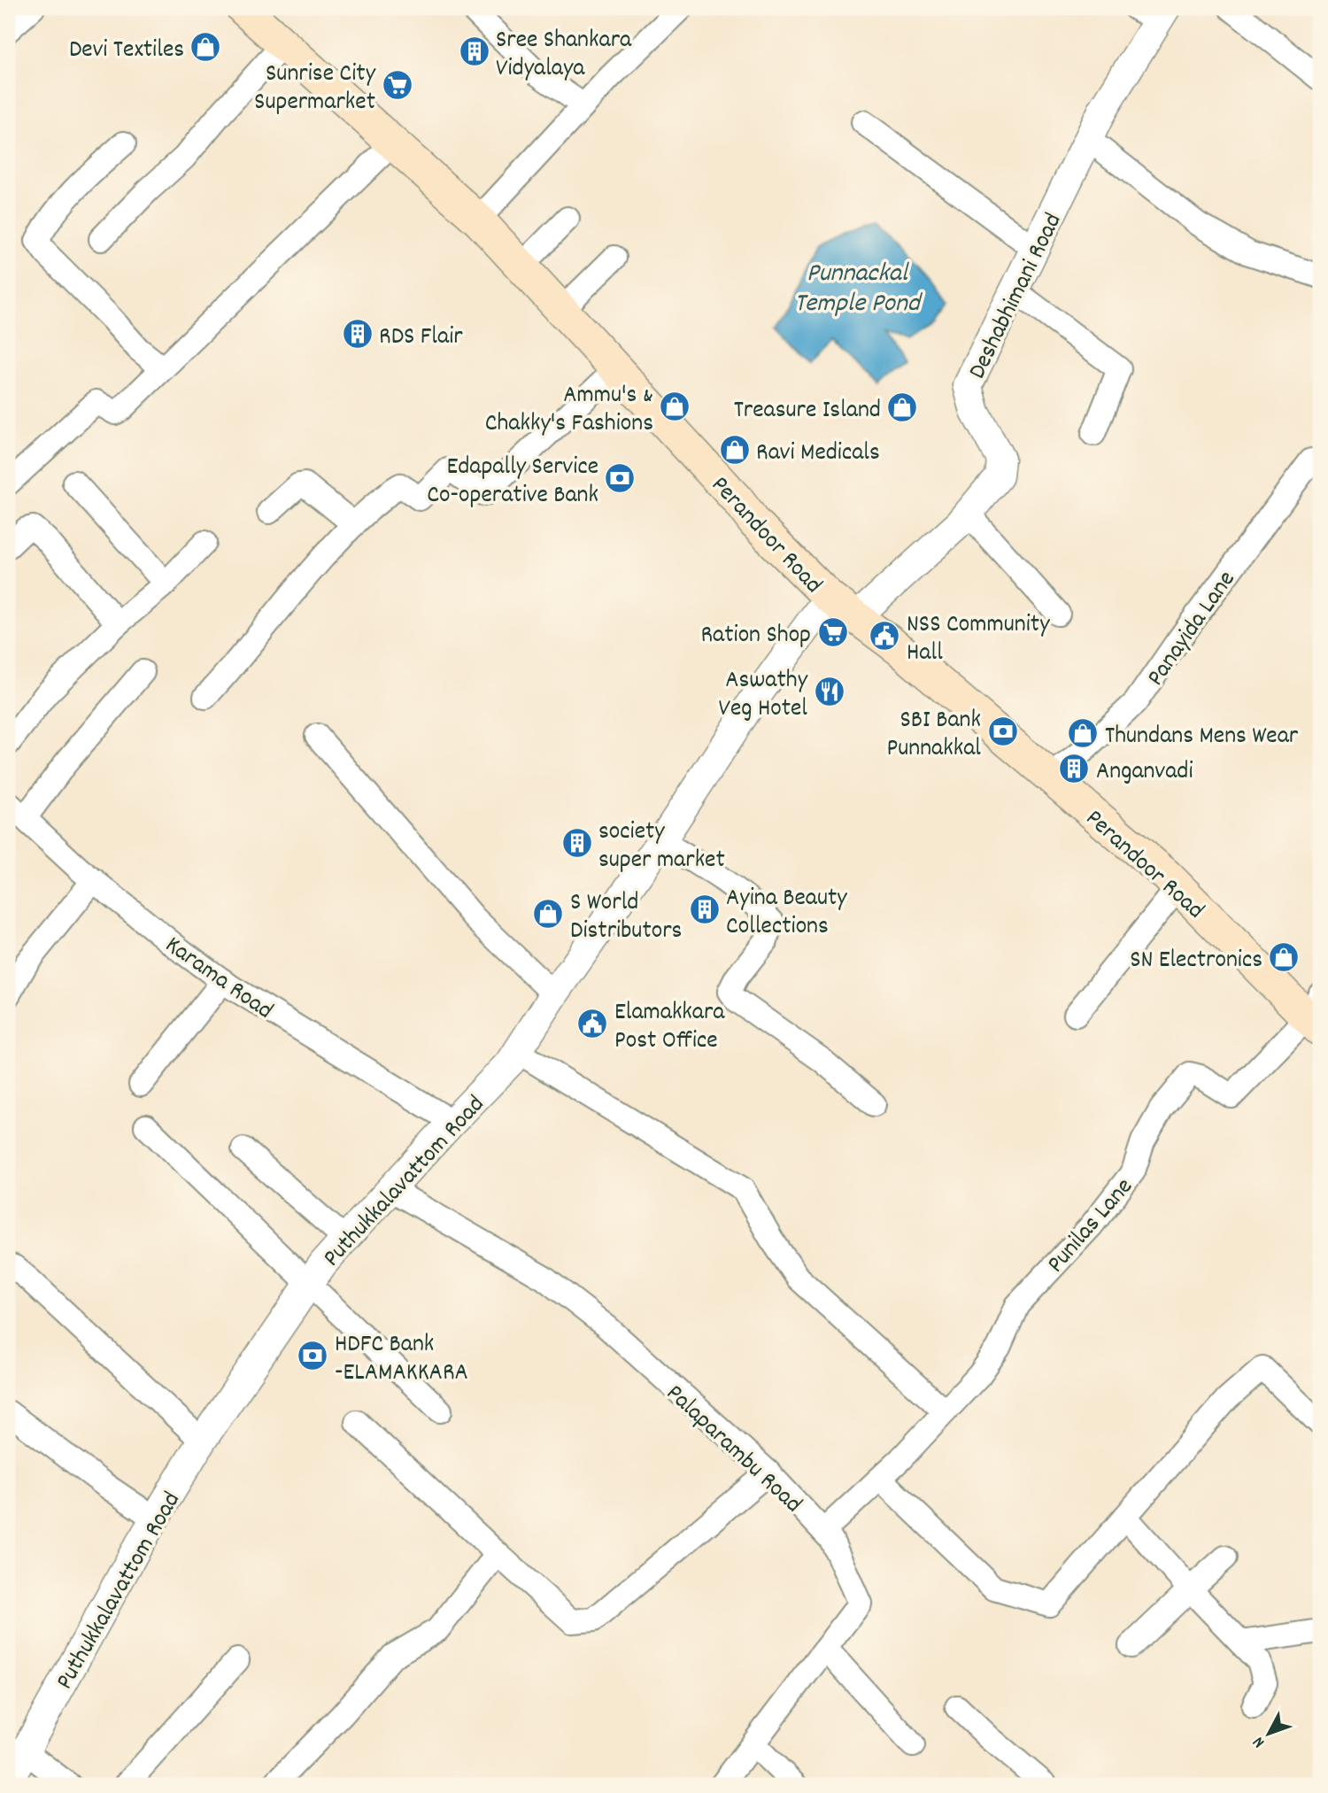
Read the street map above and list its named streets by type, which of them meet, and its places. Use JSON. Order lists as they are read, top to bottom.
{
  "streets": {
    "main road": ["Perandoor Road"],
    "street": [
      "Deshabhimani Road",
      "Panayida Lane",
      "Karama Road",
      "Puthukkalavattom Road",
      "Punilas Lane",
      "Palaparambu Road"
    ]
  },
  "crossings": [
    ["Deshabhimani Road", "Perandoor Road"],
    ["Perandoor Road", "Panayida Lane"],
    ["Perandoor Road", "Puthukkalavattom Road"],
    ["Perandoor Road", "Punilas Lane"],
    ["Karama Road", "Puthukkalavattom Road"],
    ["Puthukkalavattom Road", "Palaparambu Road"],
    ["Punilas Lane", "Palaparambu Road"]
  ],
  "water": ["Punnackal Temple Pond"],
  "places": {
    "shop": [
      "Devi Textiles",
      "Ammu's & Chakky's Fashions",
      "Treasure Island",
      "Ravi Medicals",
      "Thundans Mens Wear",
      "S World Distributors",
      "SN Electronics"
    ],
    "building": [
      "Sree Shankara Vidyalaya",
      "RDS Flair",
      "Anganvadi",
      "society super market",
      "Ayina Beauty Collections"
    ],
    "supermarket": ["Sunrise City Supermarket", "Ration Shop"],
    "bank": ["Edapally Service Co-operative Bank", "SBI Bank Punnakkal", "HDFC Bank -ELAMAKKARA"],
    "public building": ["NSS Community Hall", "Elamakkara Post Office"],
    "restaurant": ["Aswathy Veg Hotel"]
  },
  "north": "bottom left"
}
